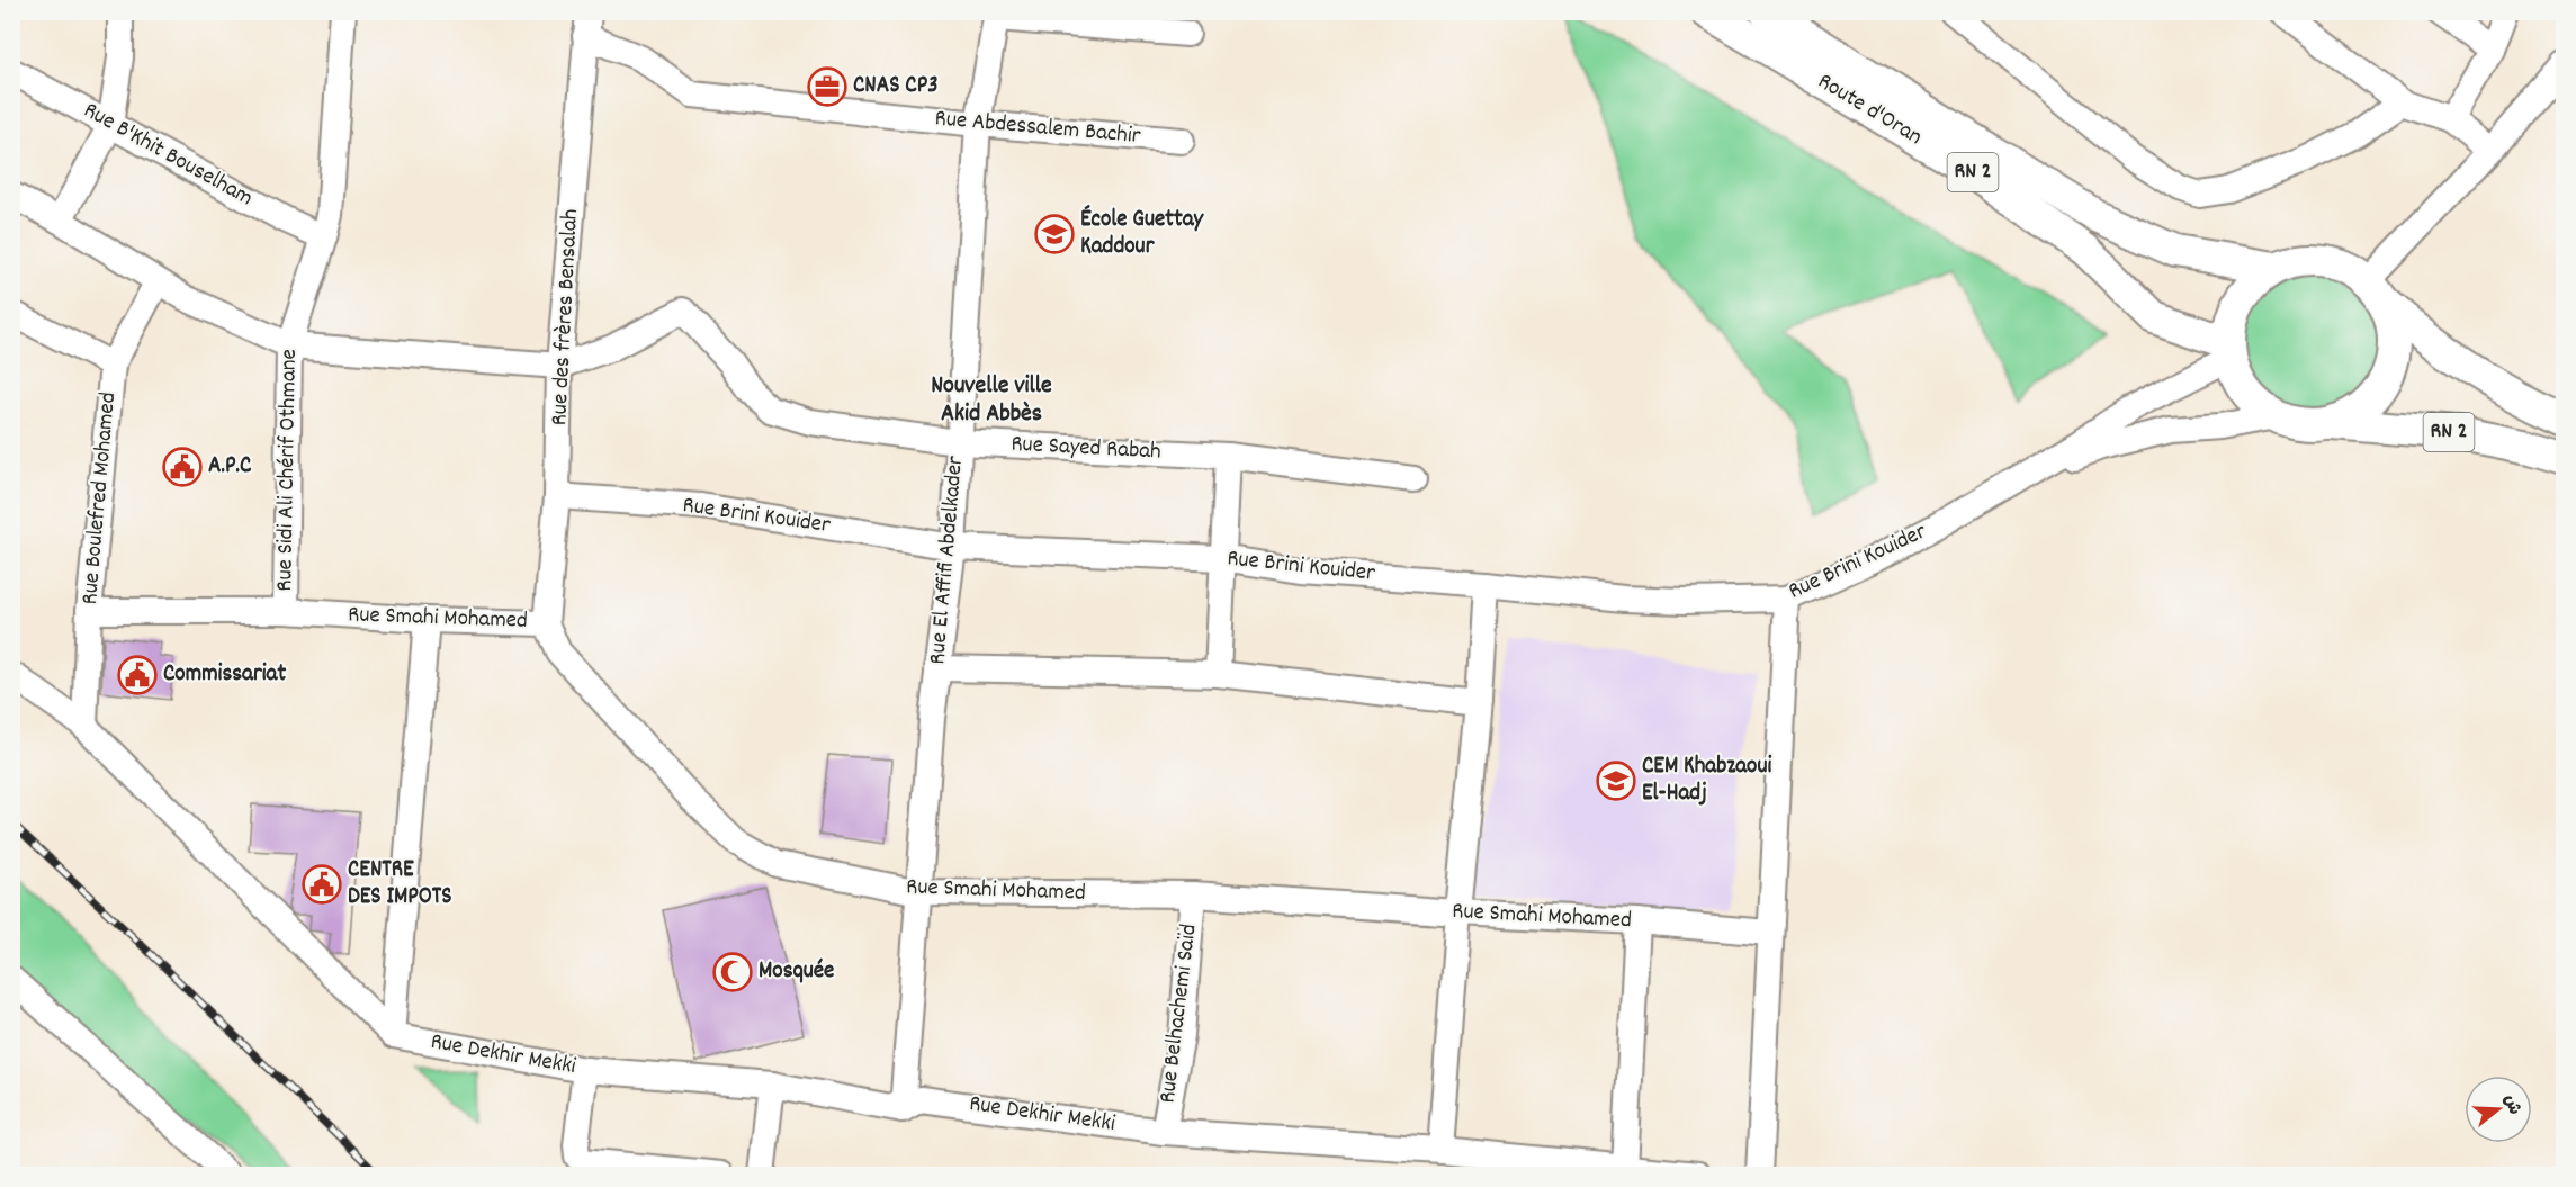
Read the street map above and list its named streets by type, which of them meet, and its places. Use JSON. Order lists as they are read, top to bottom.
{
  "streets": {
    "main road": ["Route d'Oran", "RN 2"],
    "street": [
      "Rue Abdessalem Bachir",
      "Rue B'Khit Bouselham",
      "Rue des frères Bensalah",
      "Rue Sayed Rabah",
      "Rue Sidi Ali Chérif Othmane",
      "Rue Boulefred Mohamed",
      "Rue Brini Kouider",
      "Rue El Affifi Abdelkader",
      "Rue Smahi Mohamed",
      "Rue Belhachemi Saïd",
      "Rue Dekhir Mekki"
    ]
  },
  "crossings": [
    ["Route d'Oran", "RN 2"],
    ["Rue Abdessalem Bachir", "Rue des frères Bensalah"],
    ["Rue Abdessalem Bachir", "Rue El Affifi Abdelkader"],
    ["Rue B'Khit Bouselham", "Rue Sidi Ali Chérif Othmane"],
    ["Rue des frères Bensalah", "Rue Sayed Rabah"],
    ["Rue des frères Bensalah", "Rue Brini Kouider"],
    ["Rue des frères Bensalah", "Rue Smahi Mohamed"],
    ["Rue Sayed Rabah", "Rue El Affifi Abdelkader"],
    ["Rue Sidi Ali Chérif Othmane", "Rue Smahi Mohamed"],
    ["Rue Boulefred Mohamed", "Rue Smahi Mohamed"],
    ["Rue Brini Kouider", "Rue El Affifi Abdelkader"],
    ["Rue El Affifi Abdelkader", "Rue Smahi Mohamed"],
    ["Rue El Affifi Abdelkader", "Rue Dekhir Mekki"],
    ["Rue Smahi Mohamed", "Rue Belhachemi Saïd"],
    ["Rue Belhachemi Saïd", "Rue Dekhir Mekki"]
  ],
  "districts": ["Nouvelle ville Akid Abbès"],
  "places": {
    "office": ["CNAS CP3"],
    "school or university": ["École Guettay Kaddour", "CEM Khabzaoui El-Hadj"],
    "public building": ["A.P.C", "Commissariat", "CENTRE DES IMPOTS"],
    "mosque": ["Mosquée"]
  },
  "north": "right"
}
